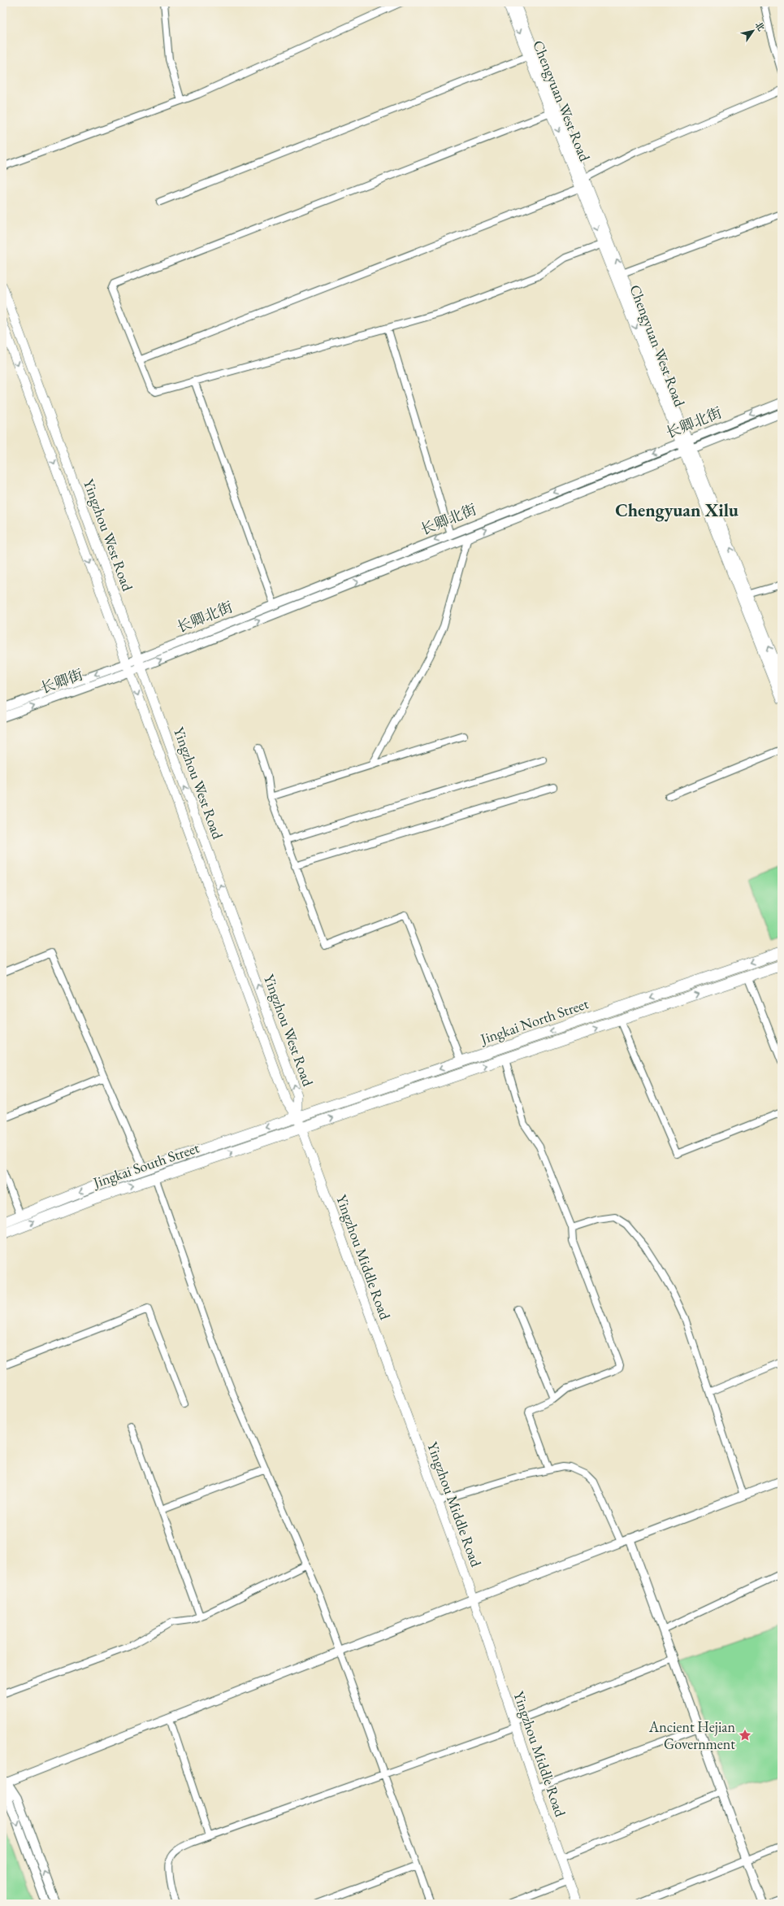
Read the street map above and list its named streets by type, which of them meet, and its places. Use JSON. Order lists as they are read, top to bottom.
{
  "streets": {
    "main road": [
      "Chengyuan West Road",
      "Yingzhou West Road",
      "Jingkai North Street",
      "Jingkai South Street",
      "Yingzhou Middle Road"
    ],
    "street": ["长卿北街", "长卿街"]
  },
  "crossings": [
    ["Chengyuan West Road", "长卿北街"],
    ["长卿北街", "Yingzhou West Road"],
    ["长卿北街", "长卿街"],
    ["Yingzhou West Road", "长卿街"],
    ["Yingzhou West Road", "Jingkai North Street"],
    ["Yingzhou West Road", "Jingkai South Street"],
    ["Yingzhou West Road", "Yingzhou Middle Road"],
    ["Jingkai North Street", "Jingkai South Street"],
    ["Jingkai North Street", "Yingzhou Middle Road"],
    ["Jingkai South Street", "Yingzhou Middle Road"]
  ],
  "districts": ["Chengyuan Xilu"],
  "places": {
    "place": ["Ancient Hejian Government"]
  },
  "north": "top right"
}
